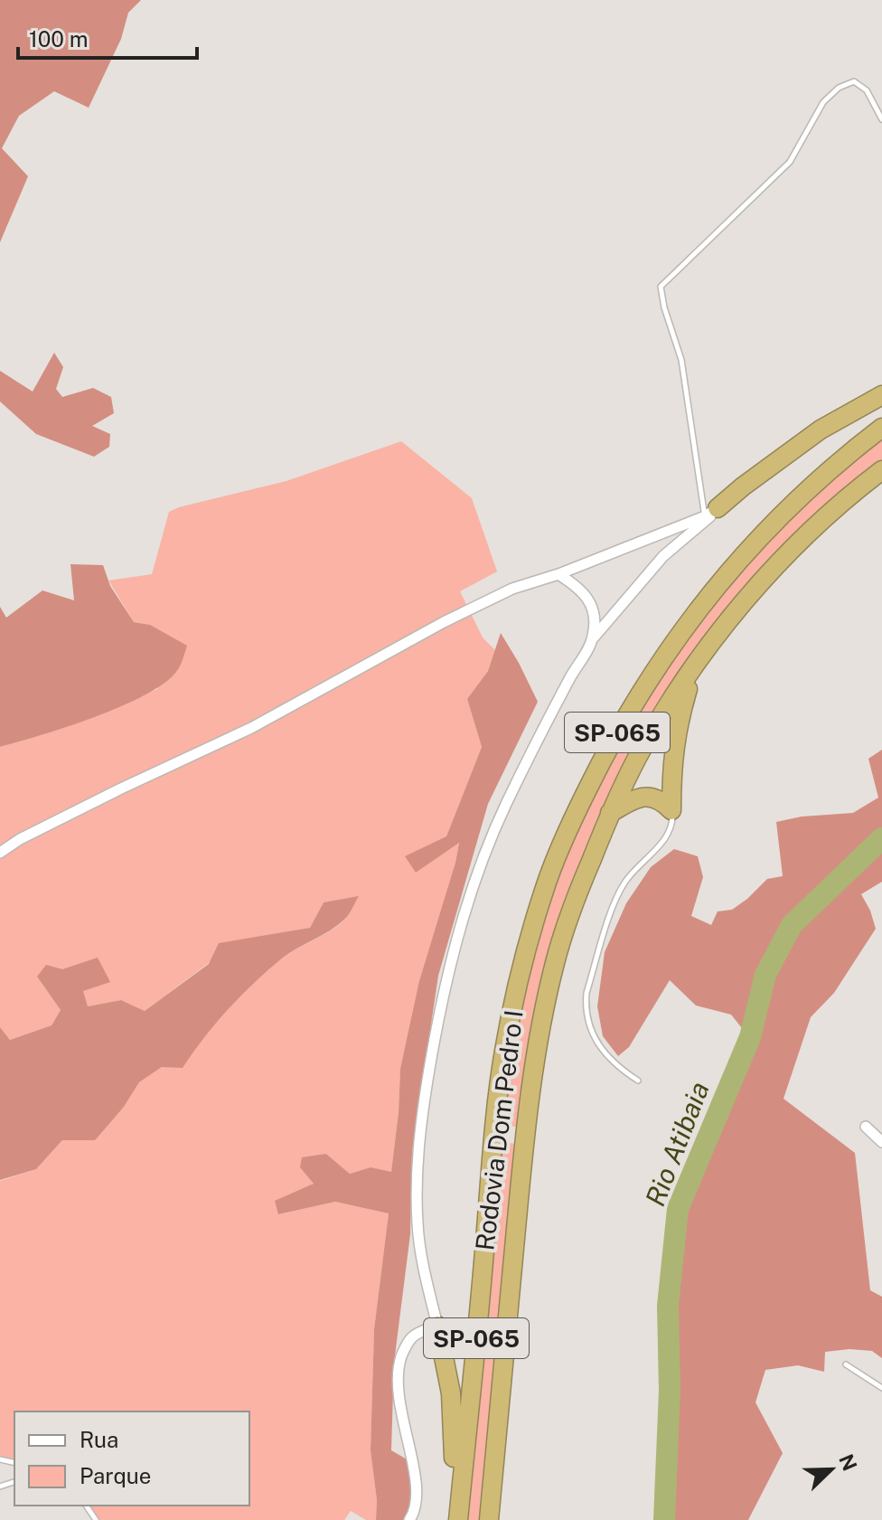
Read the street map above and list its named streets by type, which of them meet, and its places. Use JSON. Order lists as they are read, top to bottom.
{
  "streets": {
    "highway": ["SP-065", "Rodovia Dom Pedro I"]
  },
  "water": ["Rio Atibaia"],
  "legend": ["Rua", "Parque"],
  "scale_bar": "100 m",
  "north": "top right"
}
